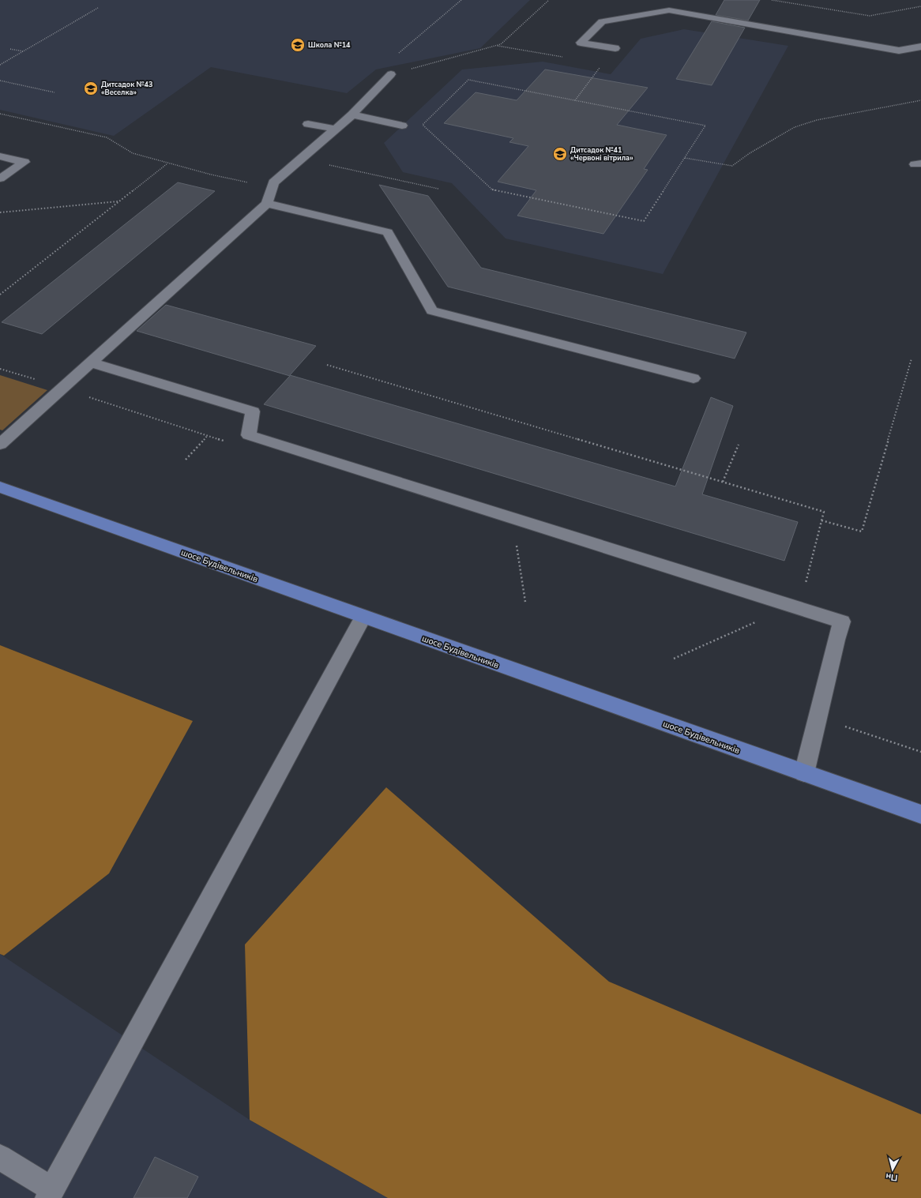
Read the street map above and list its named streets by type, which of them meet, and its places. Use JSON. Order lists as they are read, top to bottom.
{
  "streets": {
    "main road": ["шосе Будівельників"]
  },
  "places": {
    "school or university": ["Школа №14", "Дитсадок №43 «Веселка»", "Дитсадок №41 «Червоні вітрила»"]
  },
  "north": "bottom"
}
